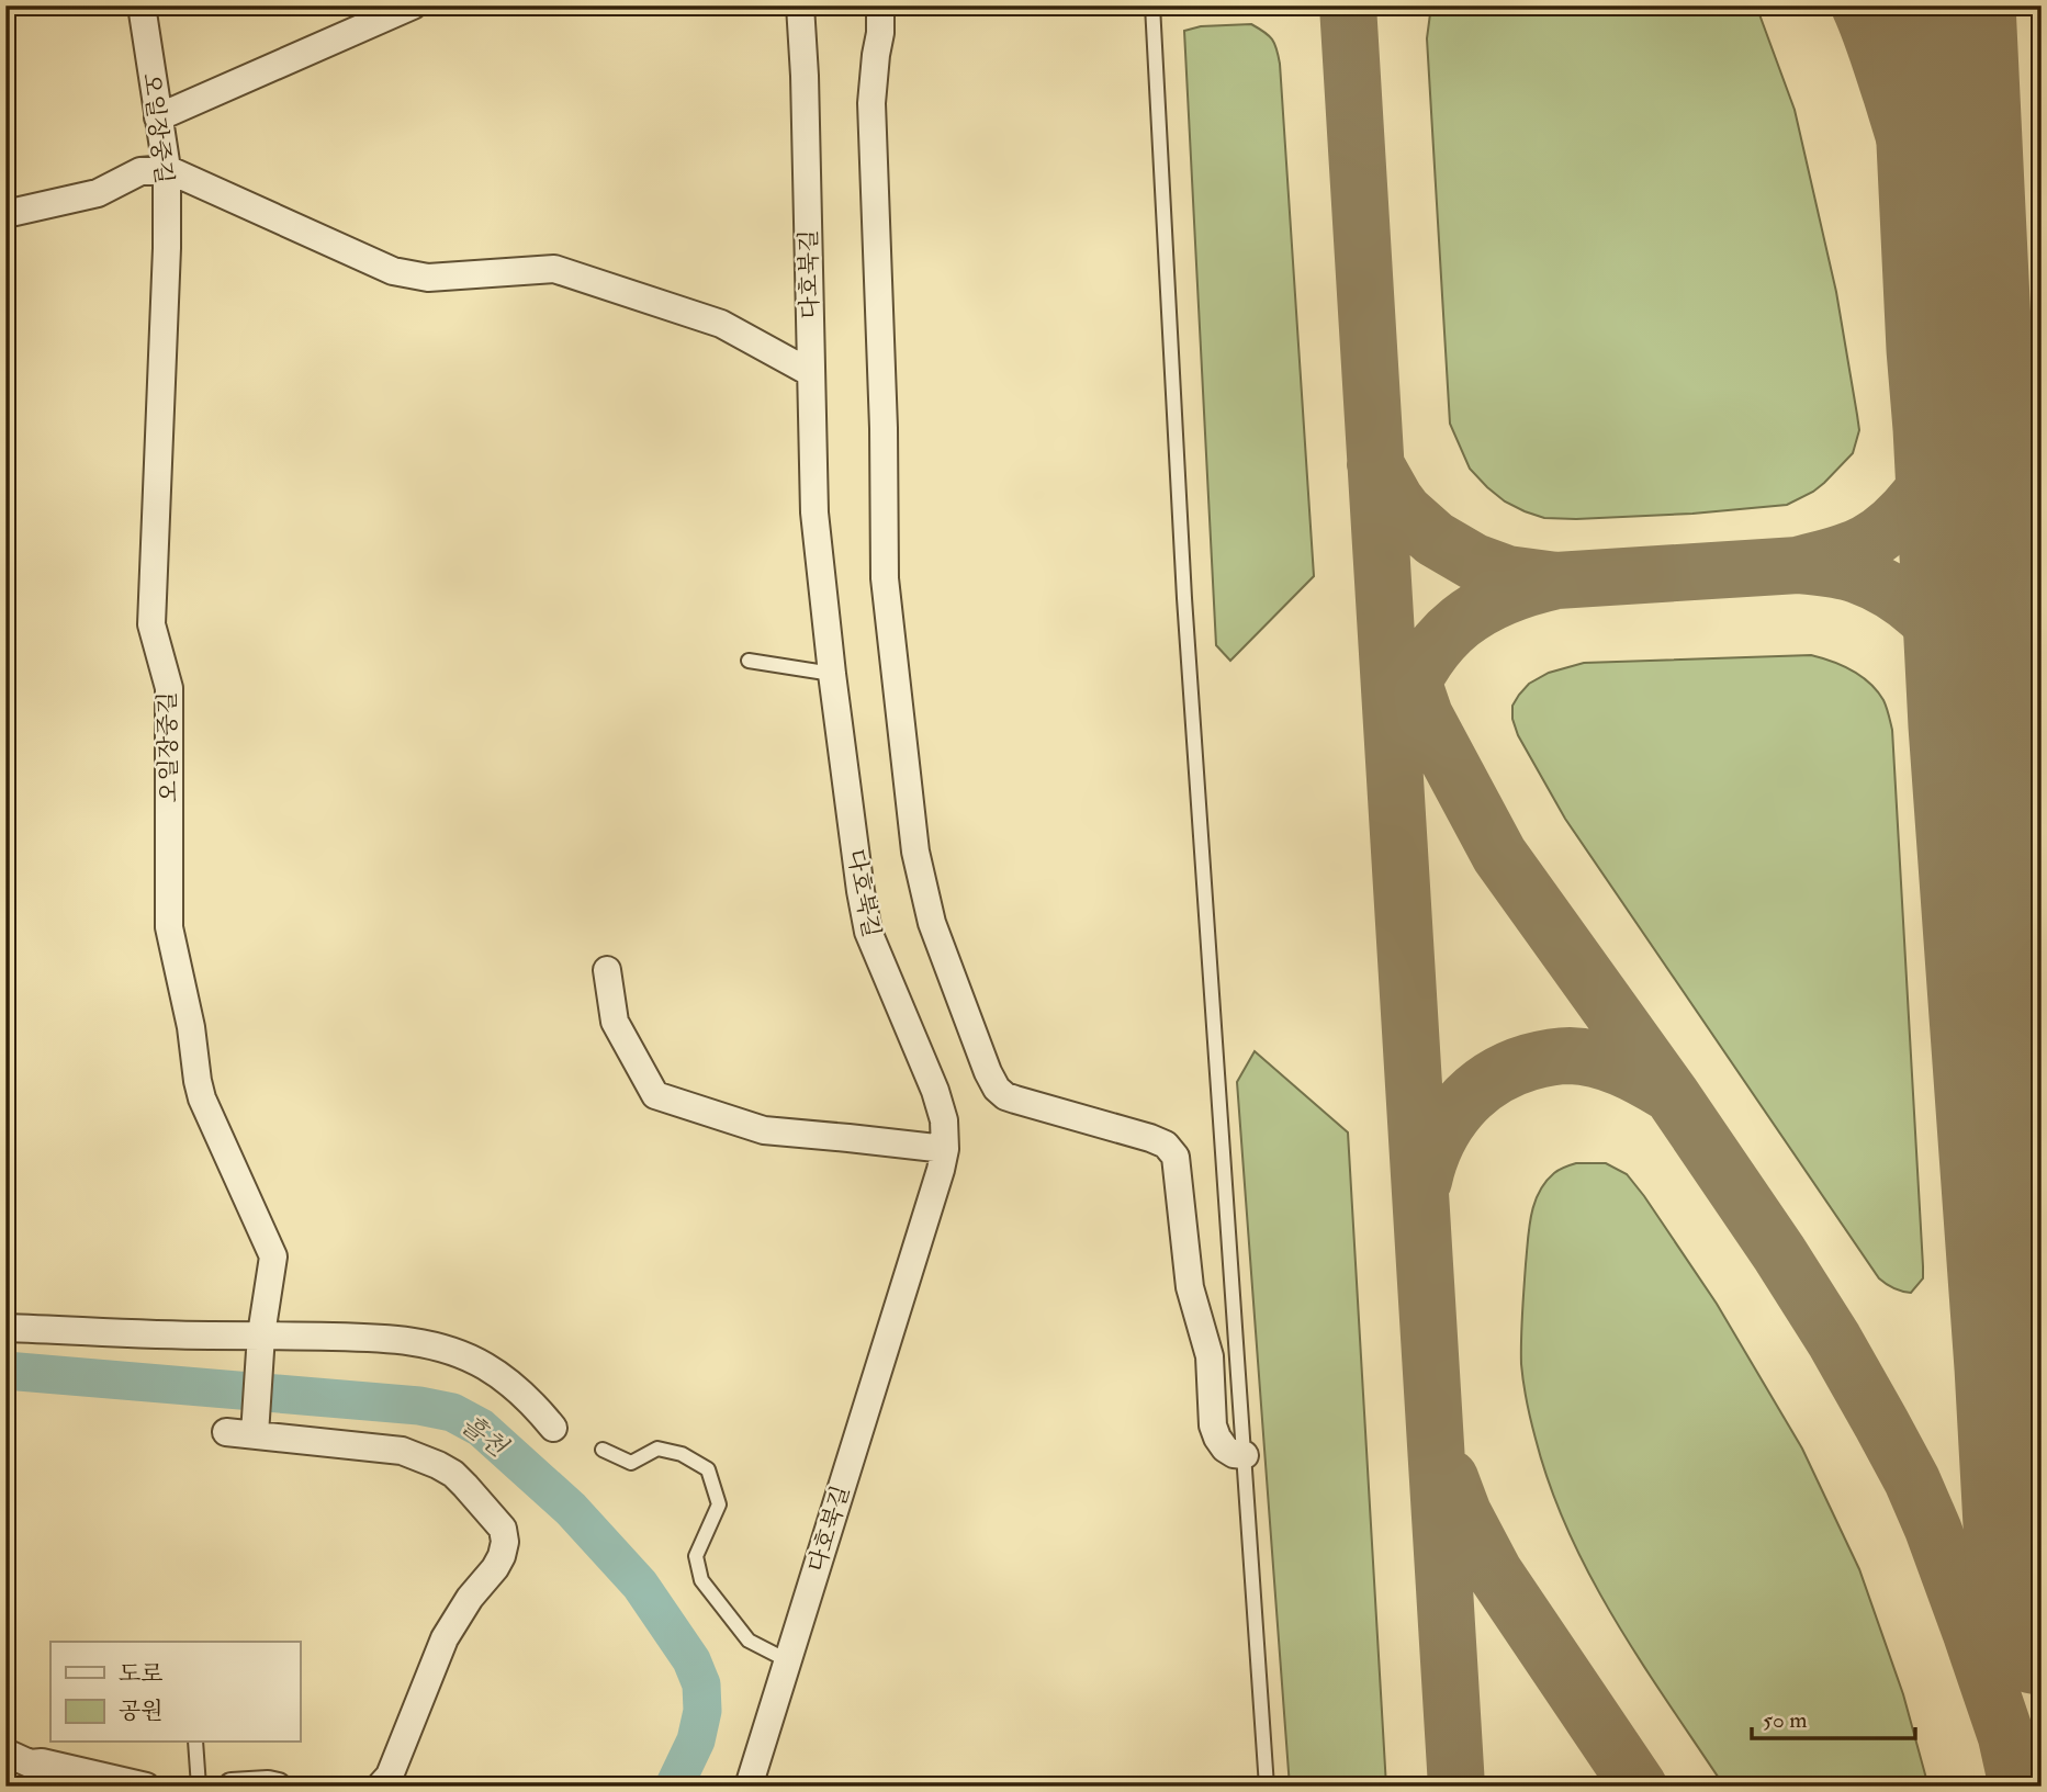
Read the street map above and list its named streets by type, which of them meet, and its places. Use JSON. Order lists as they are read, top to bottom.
{
  "streets": {
    "street": ["오일장중길", "다호북길"]
  },
  "water": ["흘천"],
  "legend": ["도로", "공원"],
  "scale_bar": "50 m"
}
